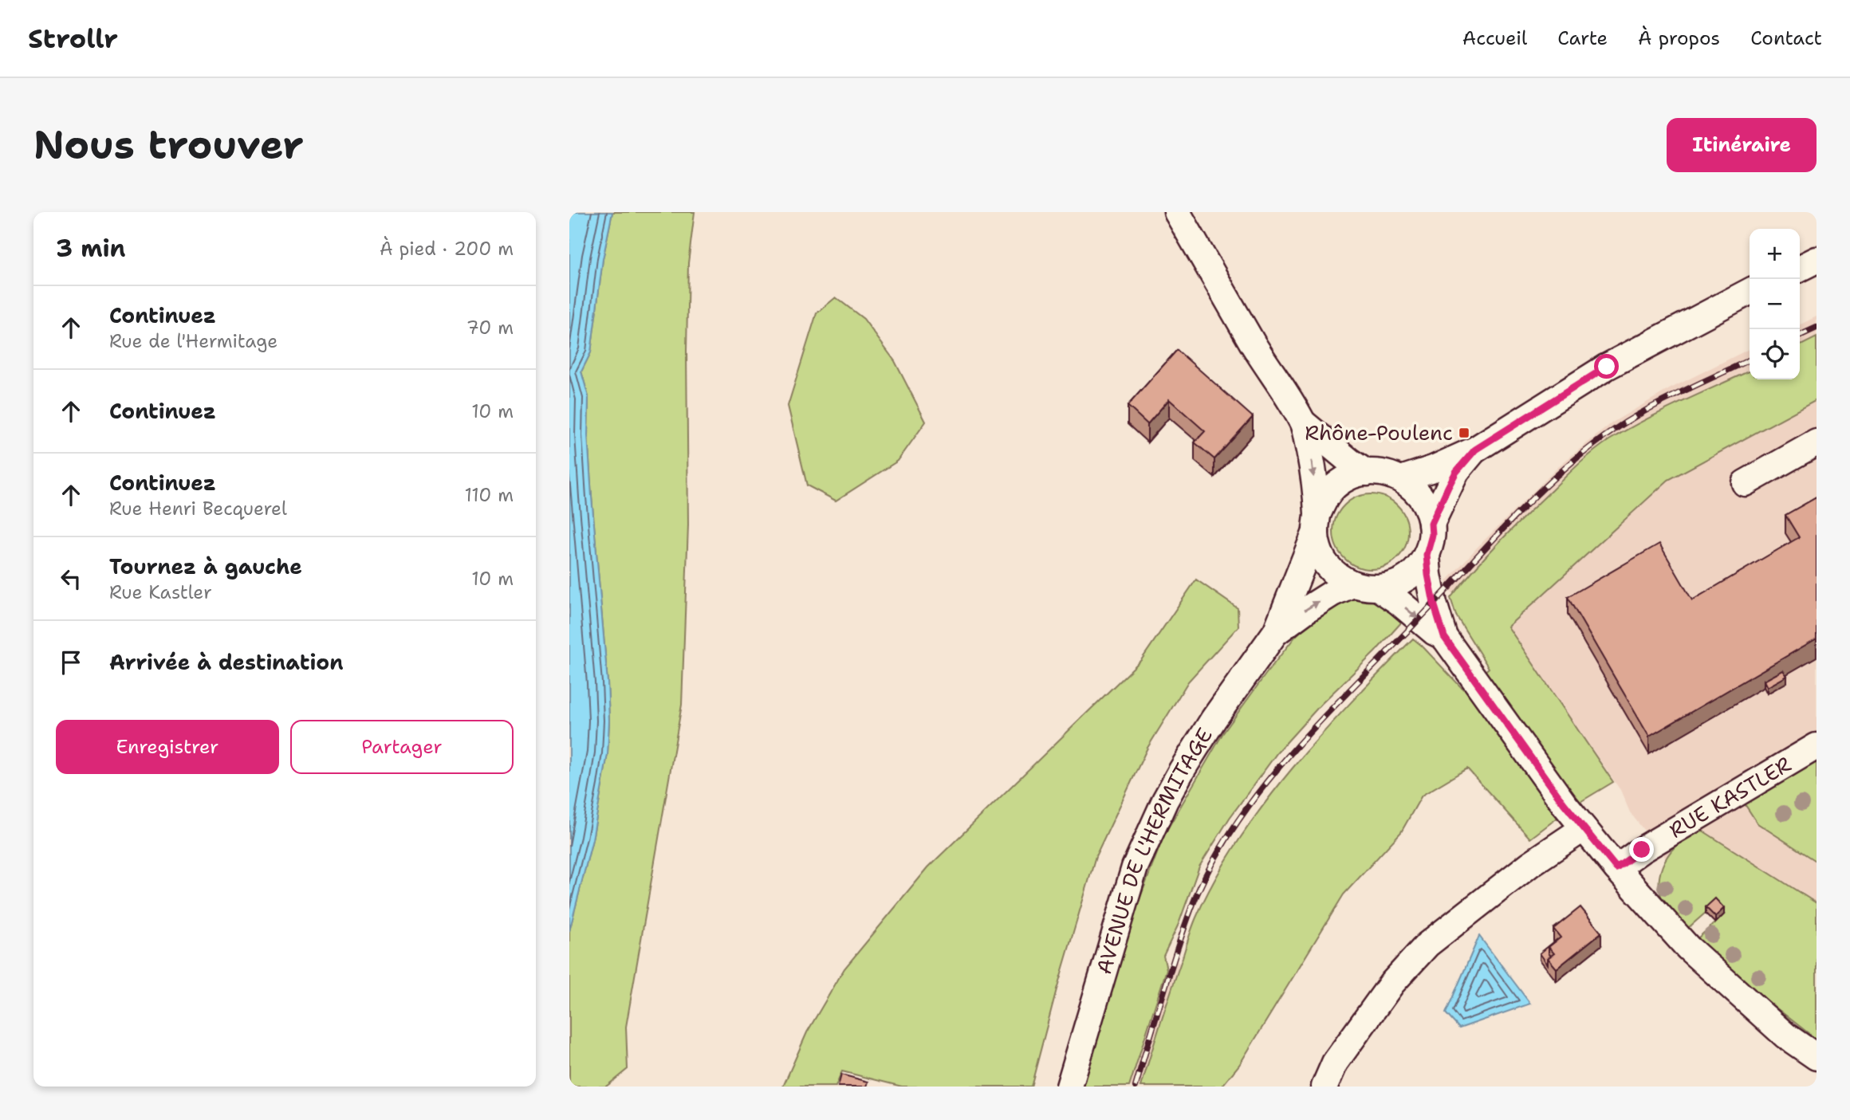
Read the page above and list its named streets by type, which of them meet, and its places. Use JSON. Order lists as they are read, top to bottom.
{
  "streets": {
    "street": ["RUE KASTLER", "AVENUE DE L'HERMITAGE"]
  },
  "places": {
    "transit": ["Rhône-Poulenc"]
  },
  "page": {
    "header": "Strollr",
    "nav": [
      "Accueil",
      "Carte",
      "À propos",
      "Contact"
    ],
    "buttons": [
      "Itinéraire",
      ["Enregistrer", "Partager"]
    ],
    "title": "Nous trouver",
    "heading": ["3 min", "À pied · 200 m"],
    "map_buttons": ["+", "−"],
    "list": [
      ["Continuez", "Rue de l'Hermitage", "70 m"],
      ["Continuez", "10 m"],
      ["Continuez", "Rue Henri Becquerel", "110 m"],
      ["Tournez à gauche", "Rue Kastler", "10 m"],
      "Arrivée à destination"
    ]
  }
}
